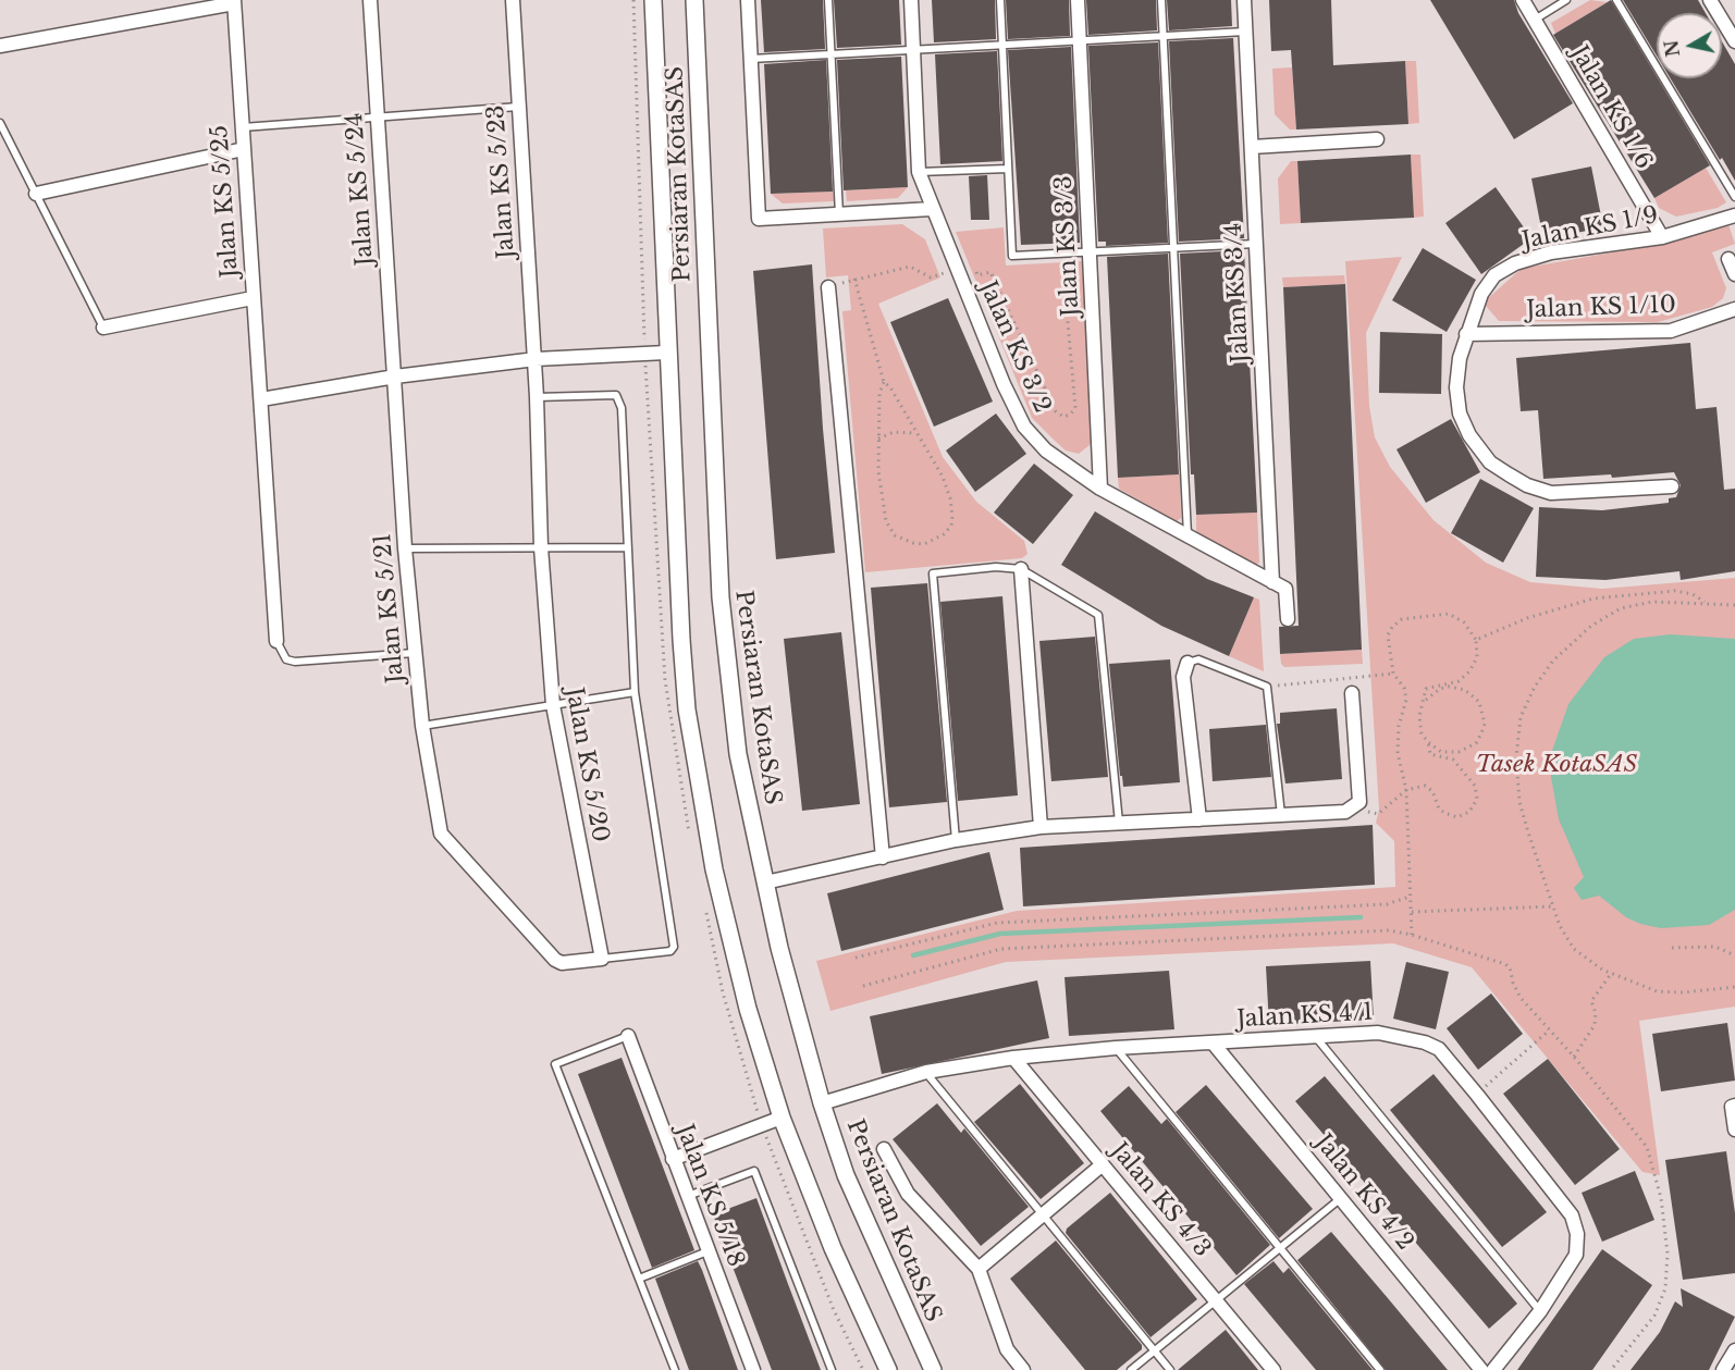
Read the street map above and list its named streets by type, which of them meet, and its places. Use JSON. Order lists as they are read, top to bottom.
{
  "streets": {
    "street": [
      "Jalan KS 1/6",
      "Persiaran KotaSAS",
      "Jalan KS 5/23",
      "Jalan KS 5/24",
      "Jalan KS 5/25",
      "Jalan KS 1/9",
      "Jalan KS 3/3",
      "Jalan KS 3/4",
      "Jalan KS 1/10",
      "Jalan KS 3/2",
      "Jalan KS 5/21",
      "Jalan KS 5/20",
      "Jalan KS 4/1",
      "Jalan KS 4/2",
      "Jalan KS 5/18",
      "Jalan KS 4/3"
    ]
  },
  "crossings": [
    ["Jalan KS 1/6", "Jalan KS 1/9"],
    ["Persiaran KotaSAS", "Jalan KS 4/1"],
    ["Jalan KS 5/23", "Jalan KS 5/20"],
    ["Jalan KS 5/24", "Jalan KS 5/21"],
    ["Jalan KS 1/9", "Jalan KS 1/10"],
    ["Jalan KS 3/3", "Jalan KS 3/2"],
    ["Jalan KS 3/4", "Jalan KS 3/2"],
    ["Jalan KS 5/21", "Jalan KS 5/20"],
    ["Jalan KS 4/1", "Jalan KS 4/2"],
    ["Jalan KS 4/1", "Jalan KS 4/3"]
  ],
  "parks": ["Tasek KotaSAS"],
  "north": "left"
}
